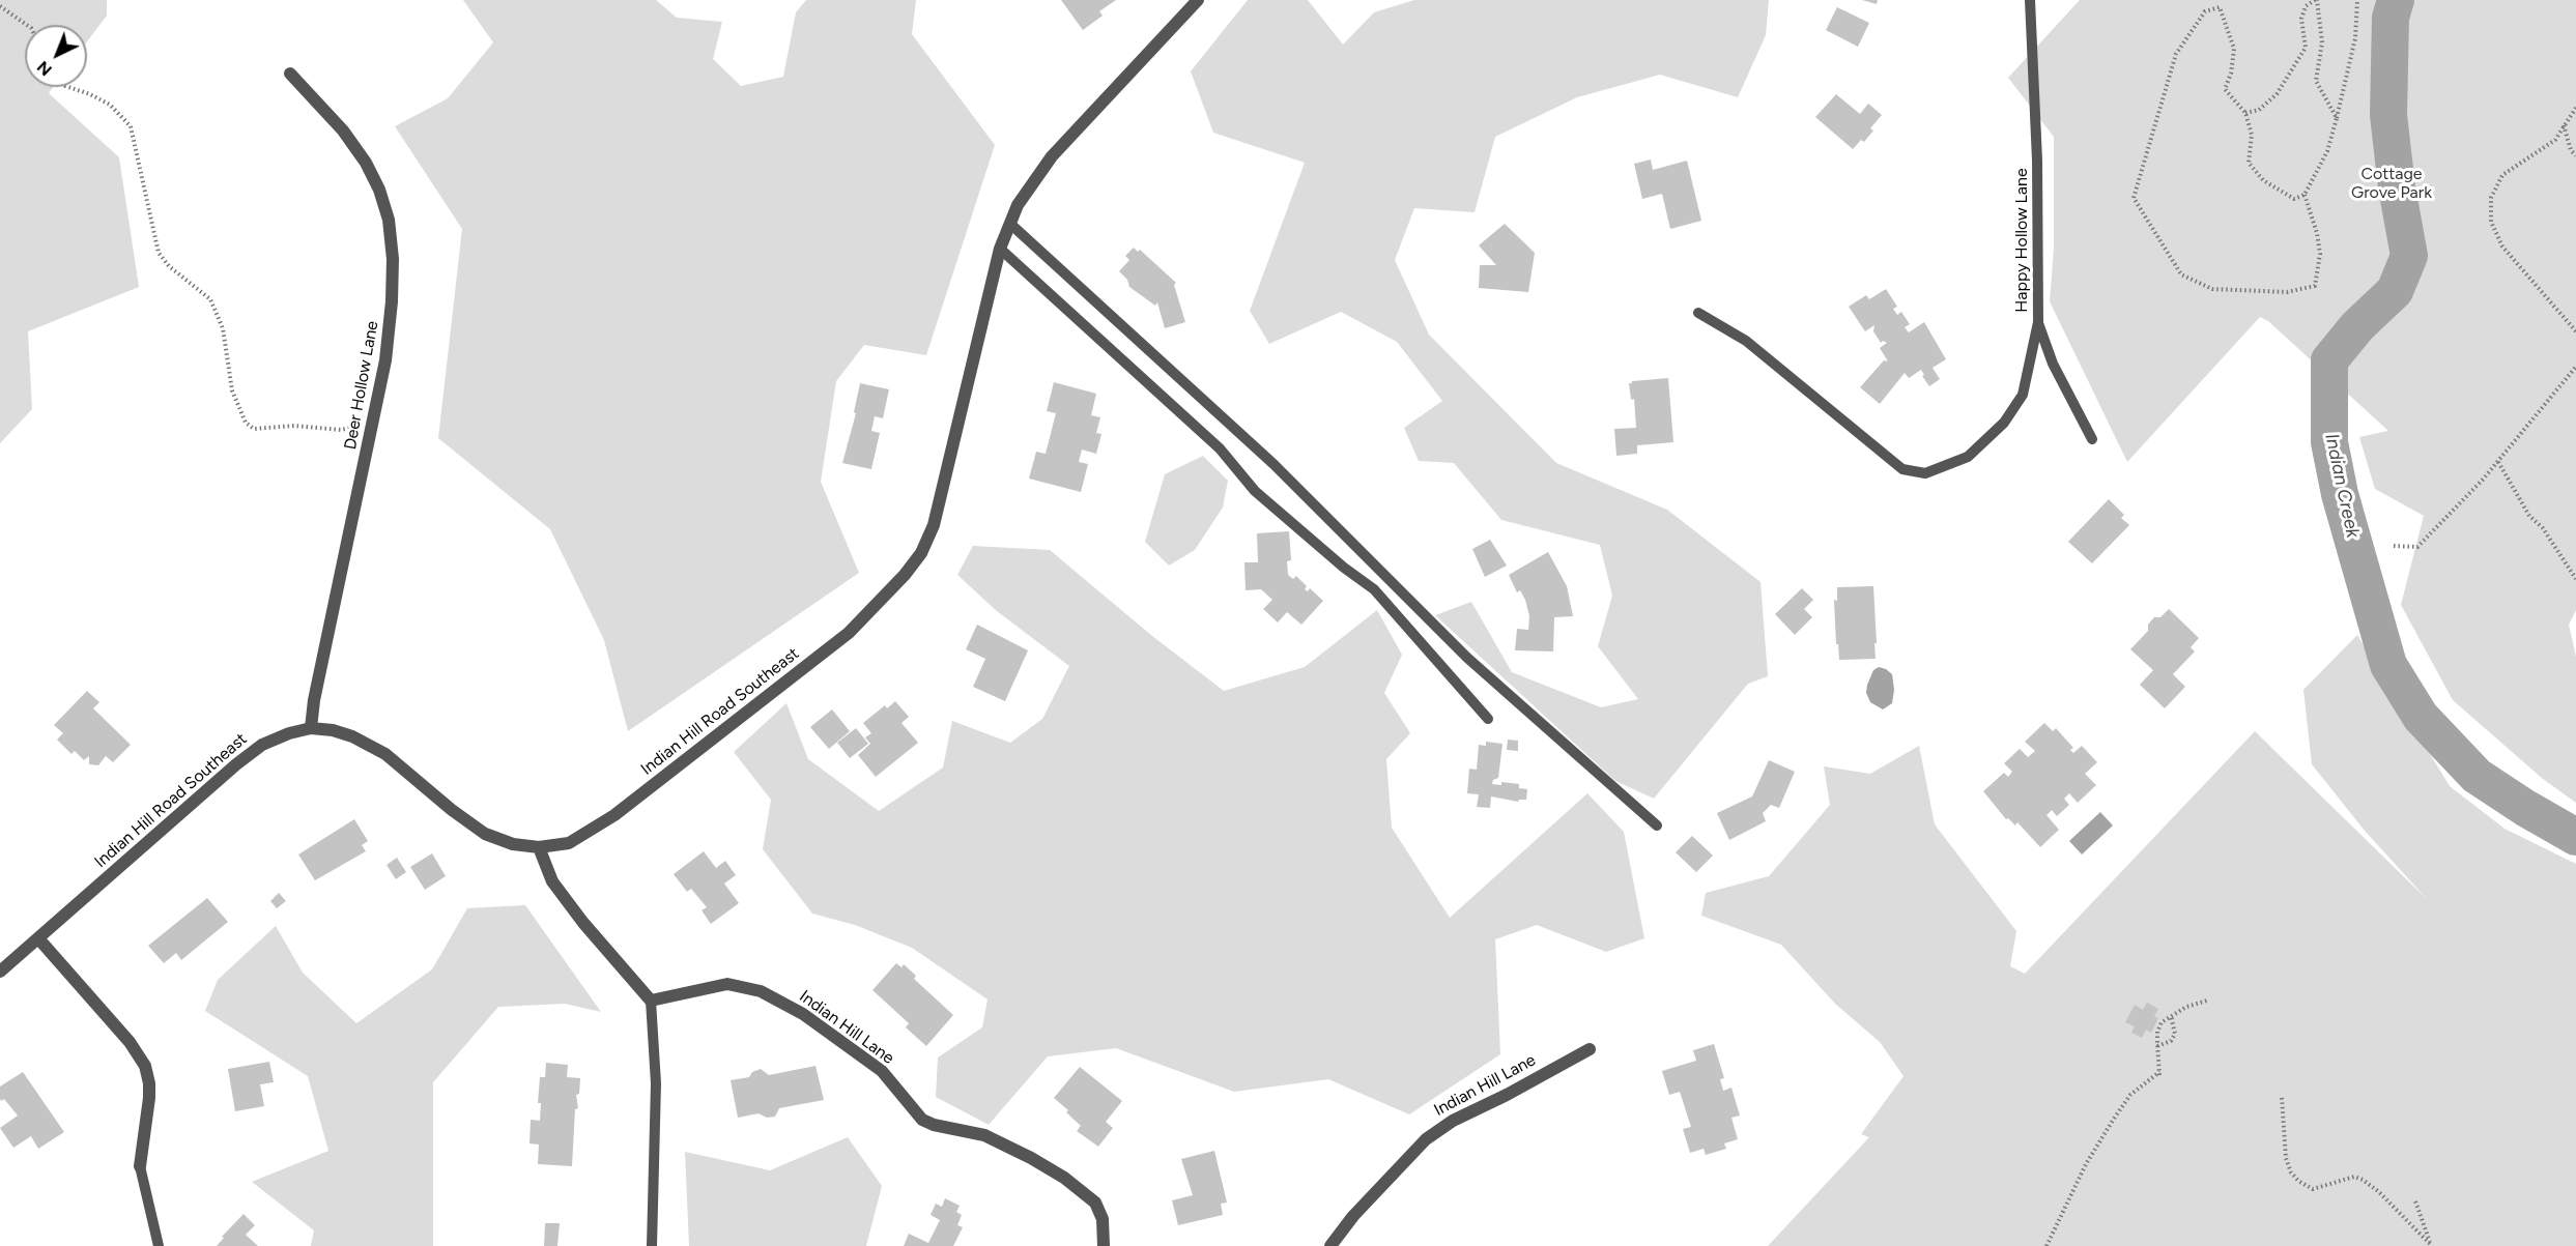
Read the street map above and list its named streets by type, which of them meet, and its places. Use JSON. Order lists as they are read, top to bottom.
{
  "streets": {
    "street": ["Deer Hollow Lane", "Indian Hill Road Southeast", "Indian Hill Lane"],
    "lane": ["Happy Hollow Lane"]
  },
  "crossings": [
    ["Deer Hollow Lane", "Indian Hill Road Southeast"]
  ],
  "water": ["Indian Creek"],
  "parks": ["Cottage Grove Park"],
  "north": "bottom left"
}
